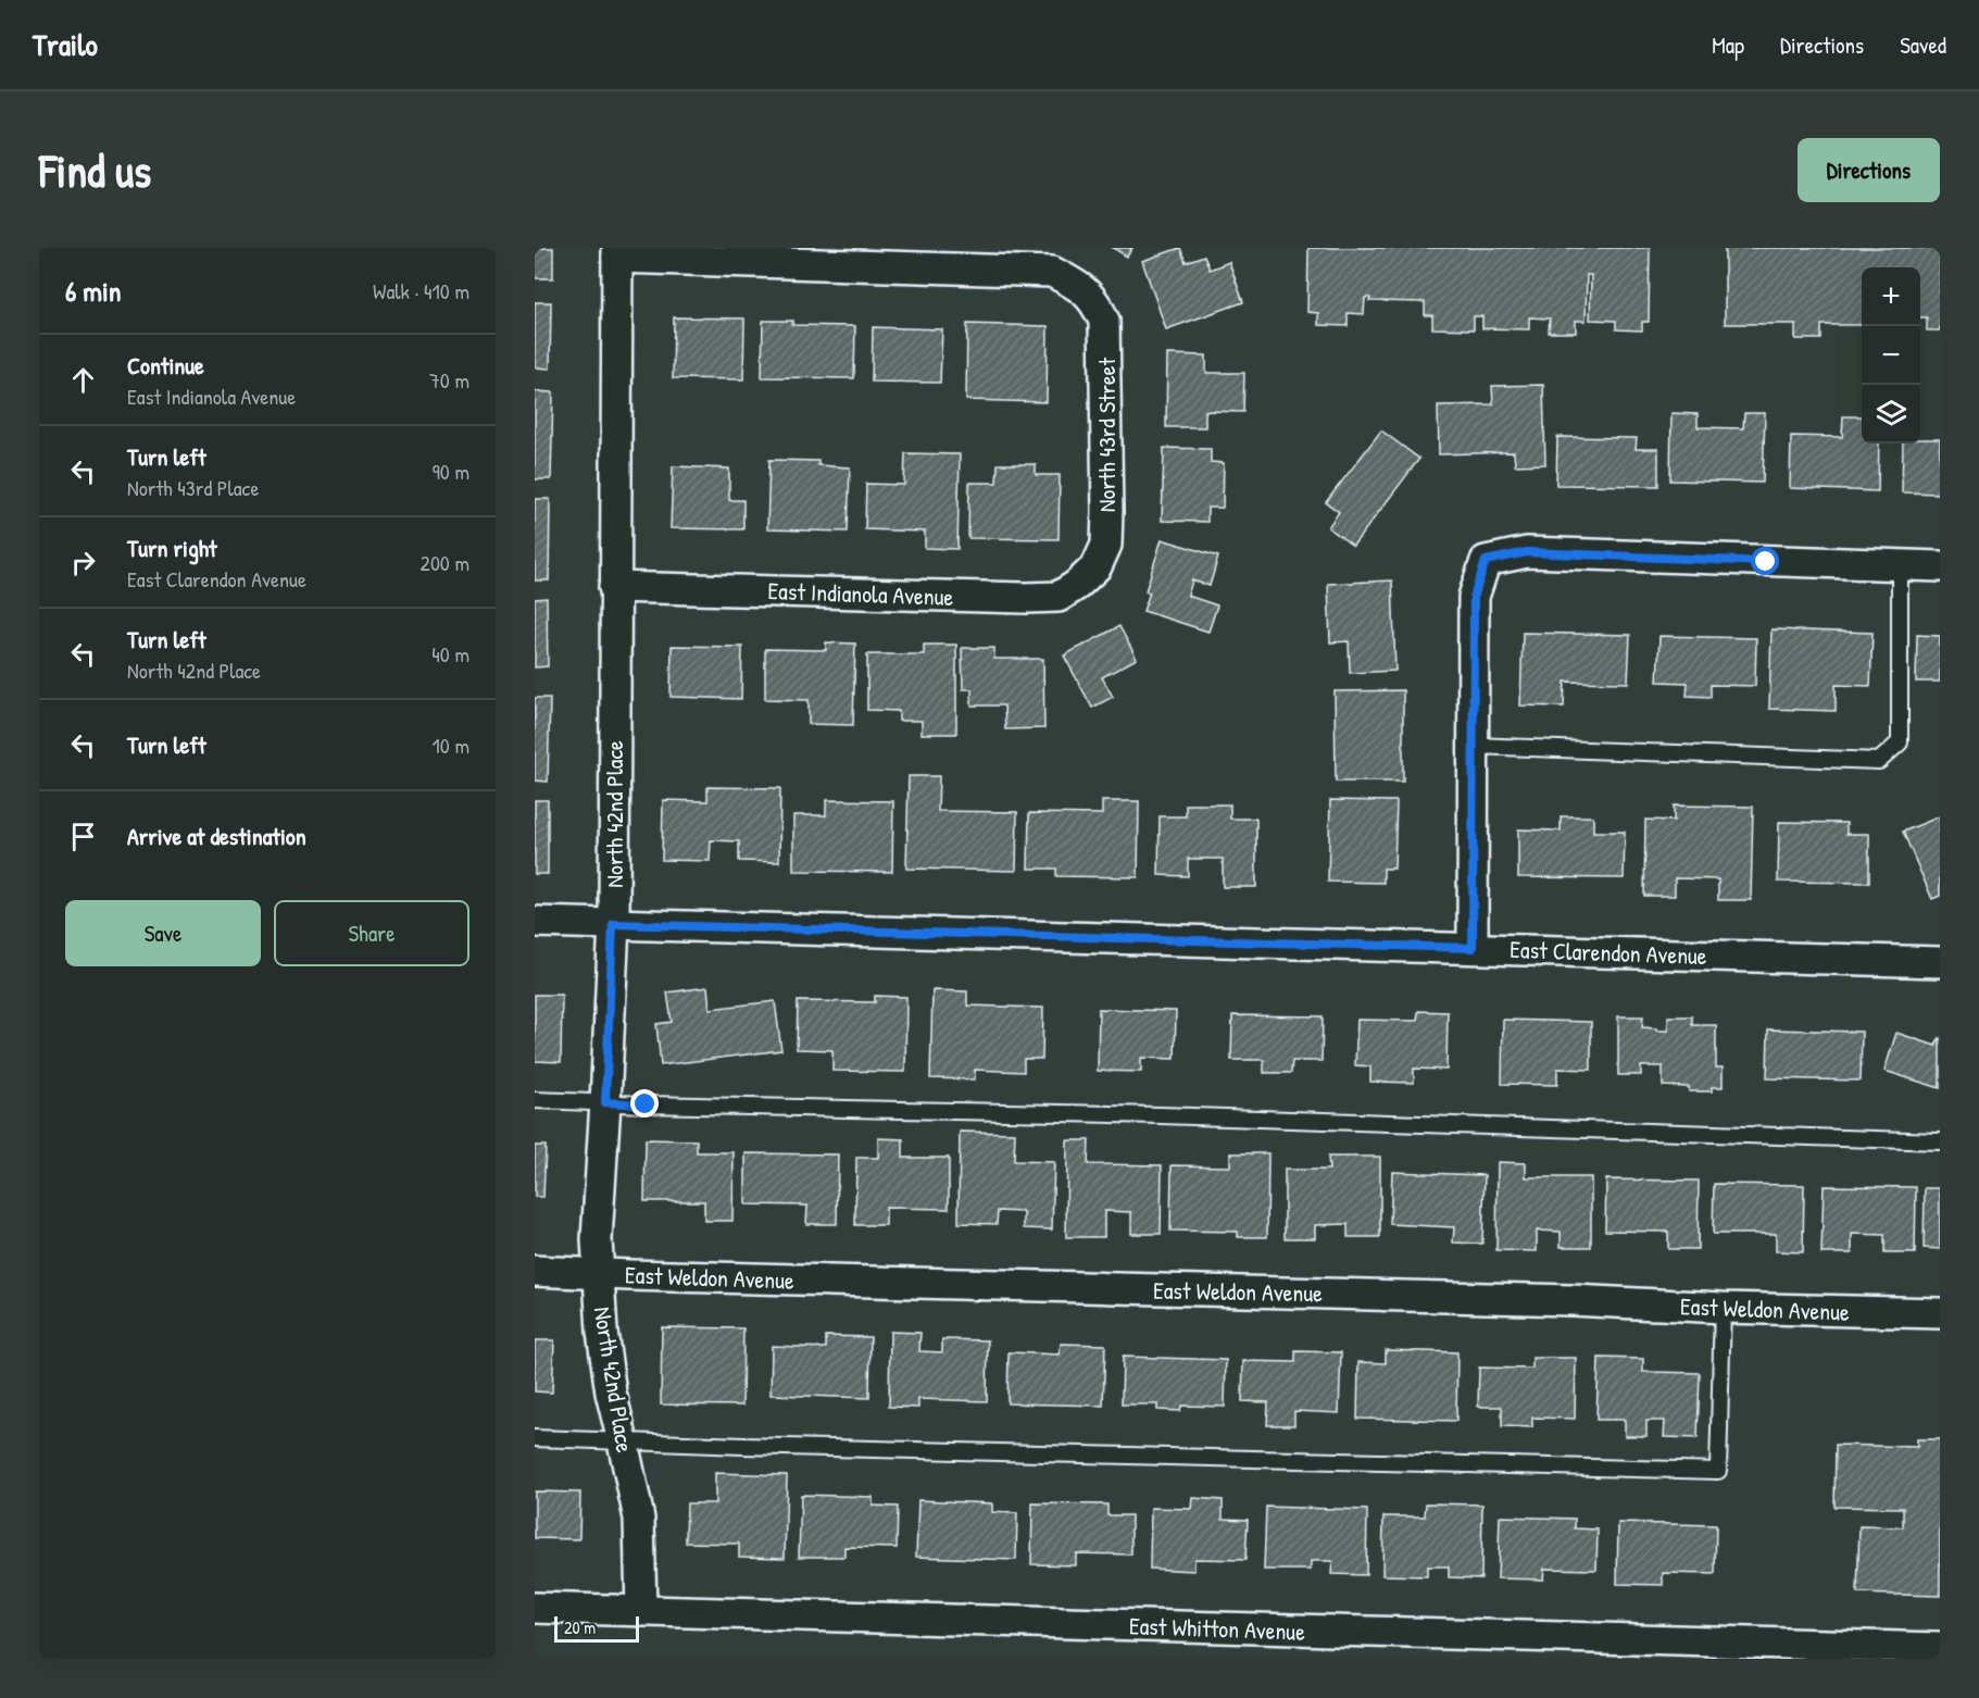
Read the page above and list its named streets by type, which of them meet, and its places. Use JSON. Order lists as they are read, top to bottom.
{
  "streets": {
    "street": [
      "North 43rd Street",
      "East Indianola Avenue",
      "North 42nd Place",
      "East Clarendon Avenue",
      "East Weldon Avenue",
      "East Whitton Avenue"
    ]
  },
  "crossings": [
    ["North 43rd Street", "East Indianola Avenue"],
    ["North 43rd Street", "North 42nd Place"],
    ["East Indianola Avenue", "North 42nd Place"],
    ["North 42nd Place", "East Clarendon Avenue"],
    ["North 42nd Place", "East Weldon Avenue"],
    ["North 42nd Place", "East Whitton Avenue"]
  ],
  "scale_bar": "20 m",
  "page": {
    "header": "Trailo",
    "nav": ["Map", "Directions", "Saved"],
    "buttons": [
      "Directions",
      ["Save", "Share"]
    ],
    "title": "Find us",
    "heading": ["6 min", "Walk · 410 m"],
    "map_buttons": ["+", "−"],
    "list": [
      ["Continue", "East Indianola Avenue", "70 m"],
      ["Turn left", "North 43rd Place", "90 m"],
      ["Turn right", "East Clarendon Avenue", "200 m"],
      ["Turn left", "North 42nd Place", "40 m"],
      ["Turn left", "10 m"],
      "Arrive at destination"
    ],
    "scale": "20 m"
  }
}
